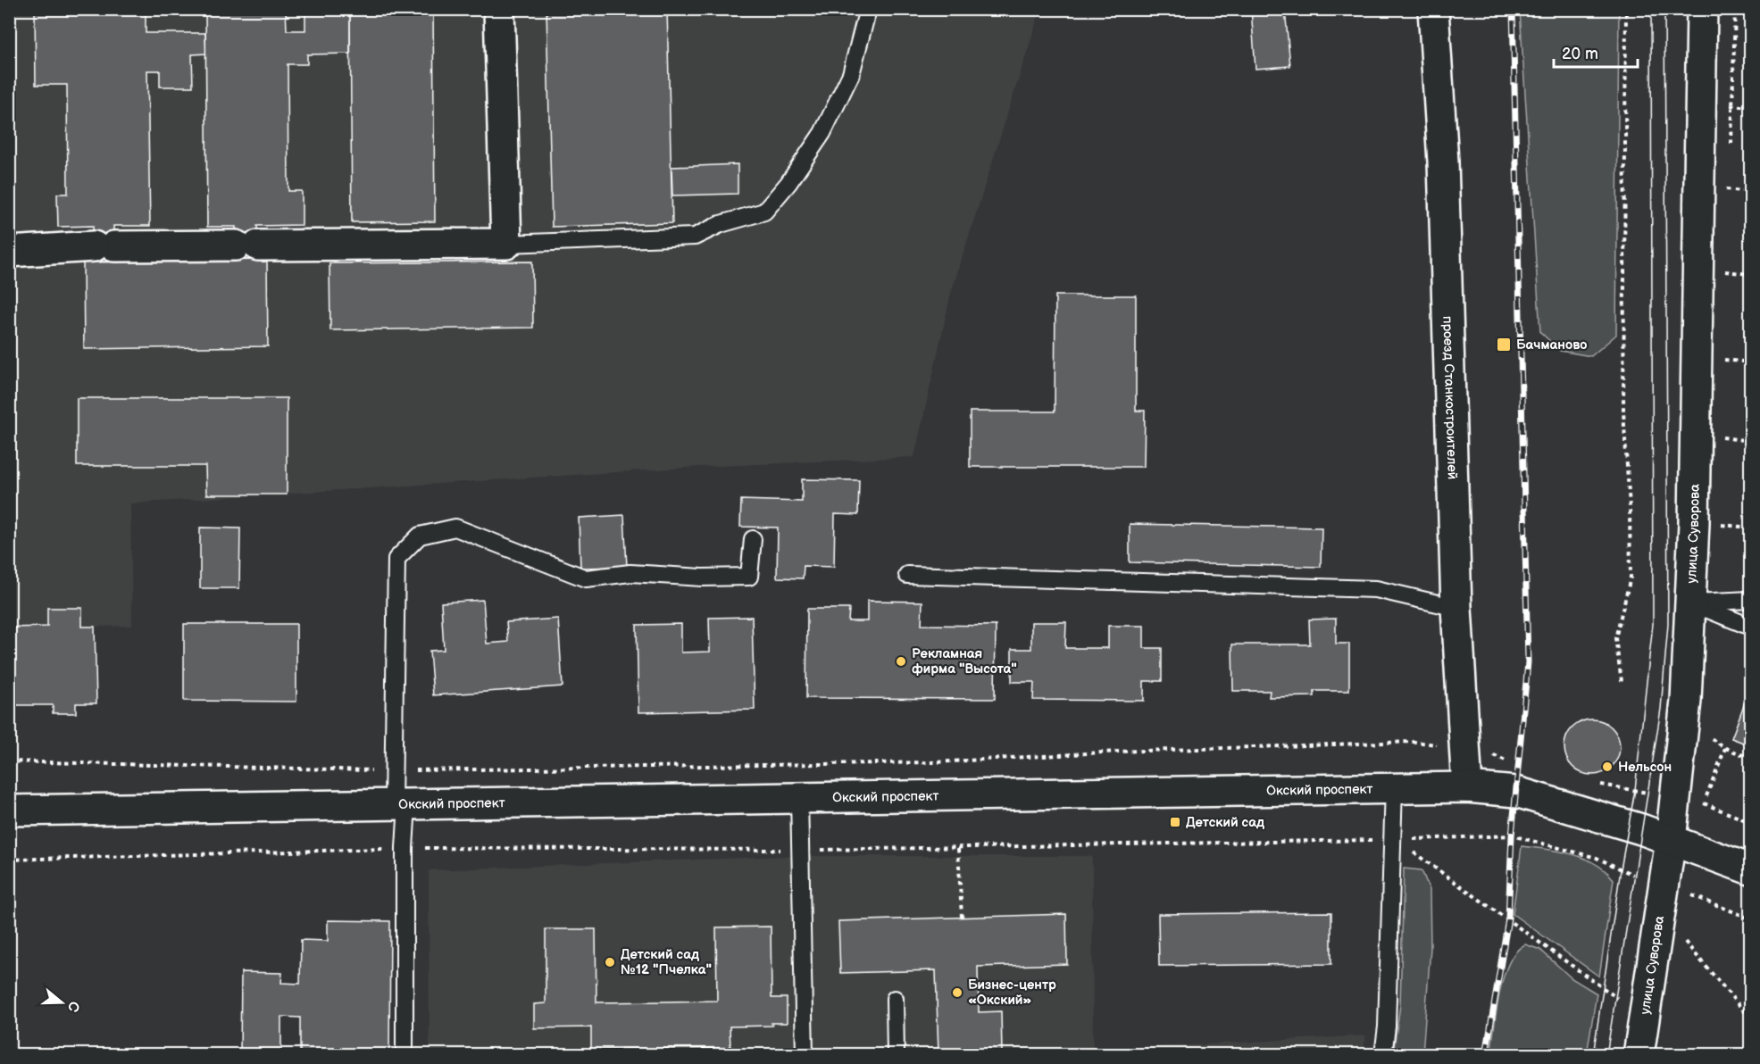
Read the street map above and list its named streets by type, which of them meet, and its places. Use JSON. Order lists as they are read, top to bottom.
{
  "streets": {
    "main road": ["проезд Станкостроителей", "улица Суворова", "Окский проспект"]
  },
  "crossings": [
    ["проезд Станкостроителей", "Окский проспект"],
    ["улица Суворова", "Окский проспект"]
  ],
  "places": {
    "transit": ["Бачманово", "Детский сад"],
    "other": [
      "Рекламная фирма \"Высота\"",
      "Нельсон",
      "Детский сад №12 \"Пчелка\"",
      "Бизнес-центр «Окский»"
    ]
  },
  "scale_bar": "20 m",
  "north": "right"
}
